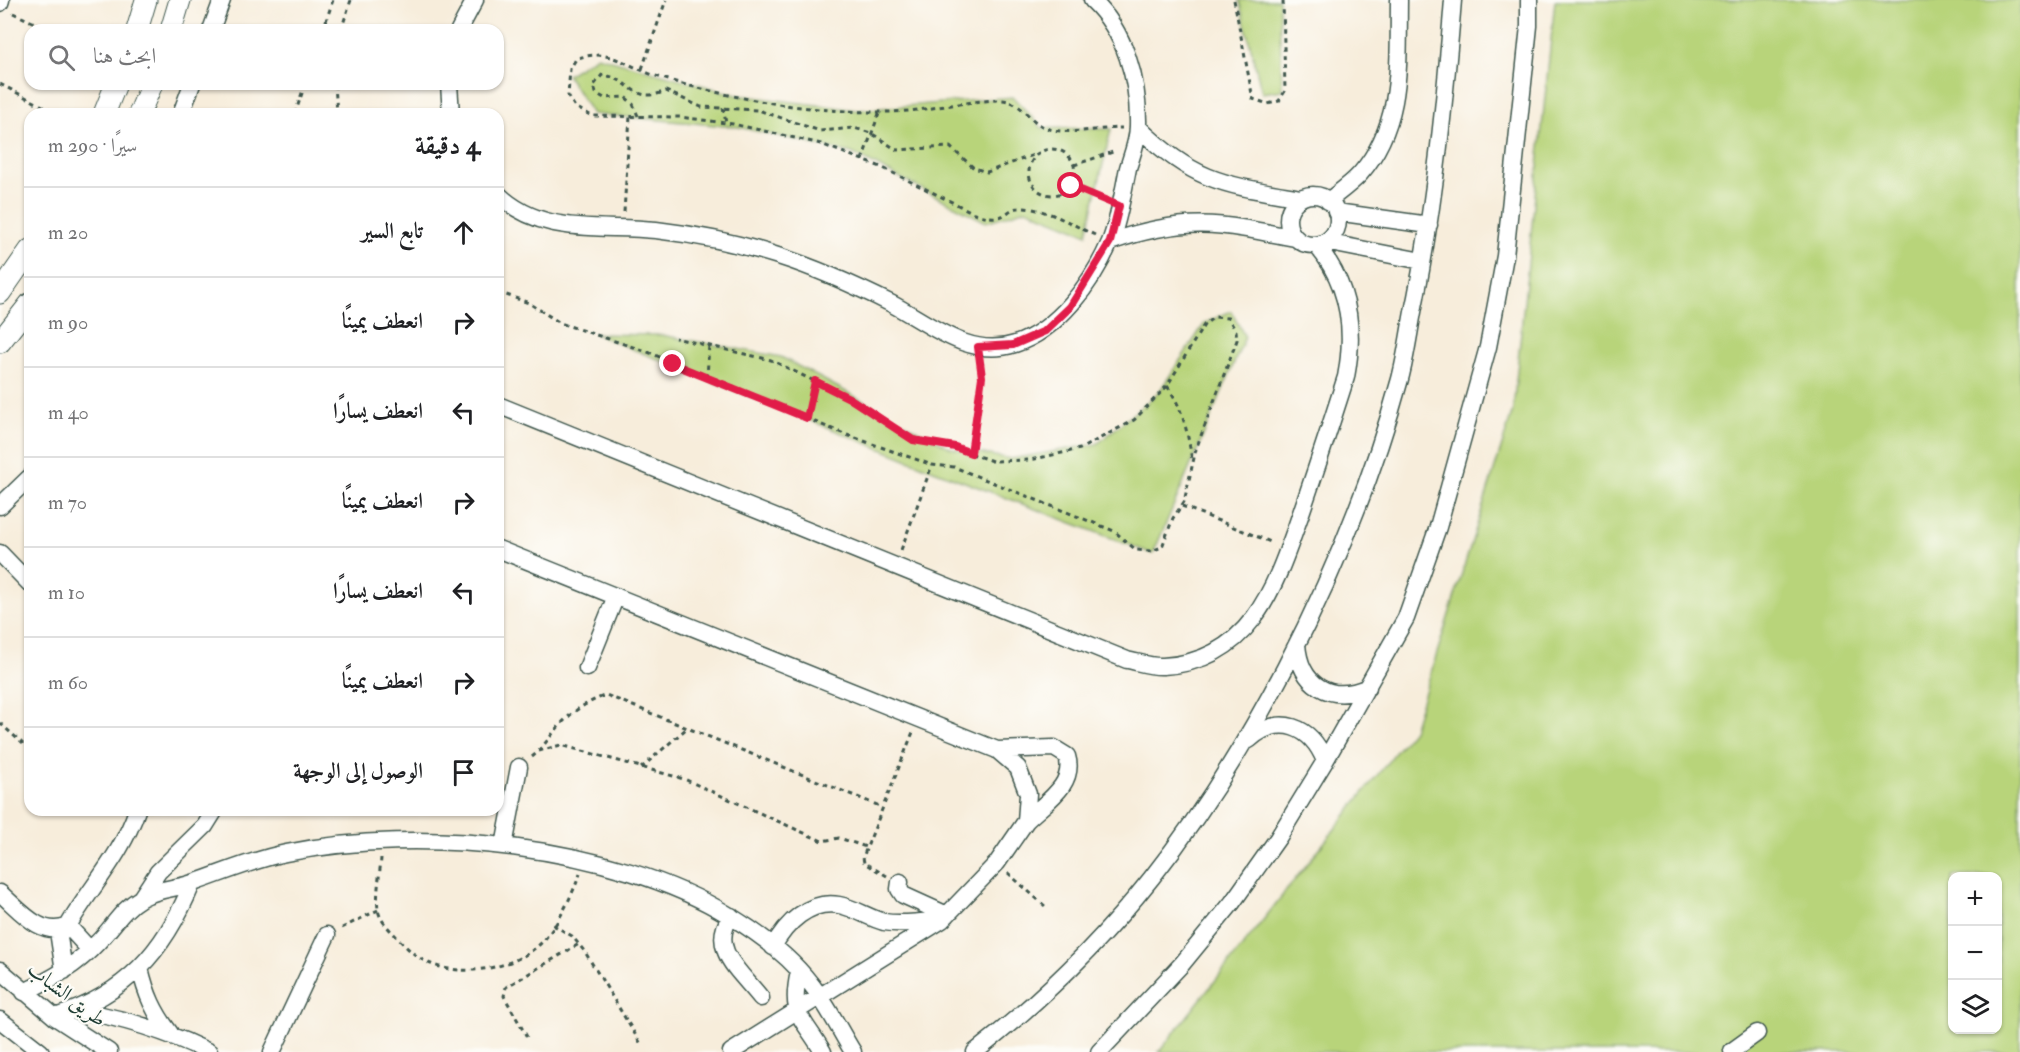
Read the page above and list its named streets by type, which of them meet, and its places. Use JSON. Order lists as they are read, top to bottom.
{
  "streets": {
    "street": ["طريق الشباب"]
  },
  "page": {
    "search": "ابحث هنا",
    "heading": ["4 دقيقة", "سيرًا · 290 m"],
    "list": [
      ["تابع السير", "20 m"],
      ["انعطف يمينًا", "90 m"],
      ["انعطف يسارًا", "40 m"],
      ["انعطف يمينًا", "70 m"],
      ["انعطف يسارًا", "10 m"],
      ["انعطف يمينًا", "60 m"],
      "الوصول إلى الوجهة"
    ],
    "map_buttons": ["+", "−"]
  }
}
